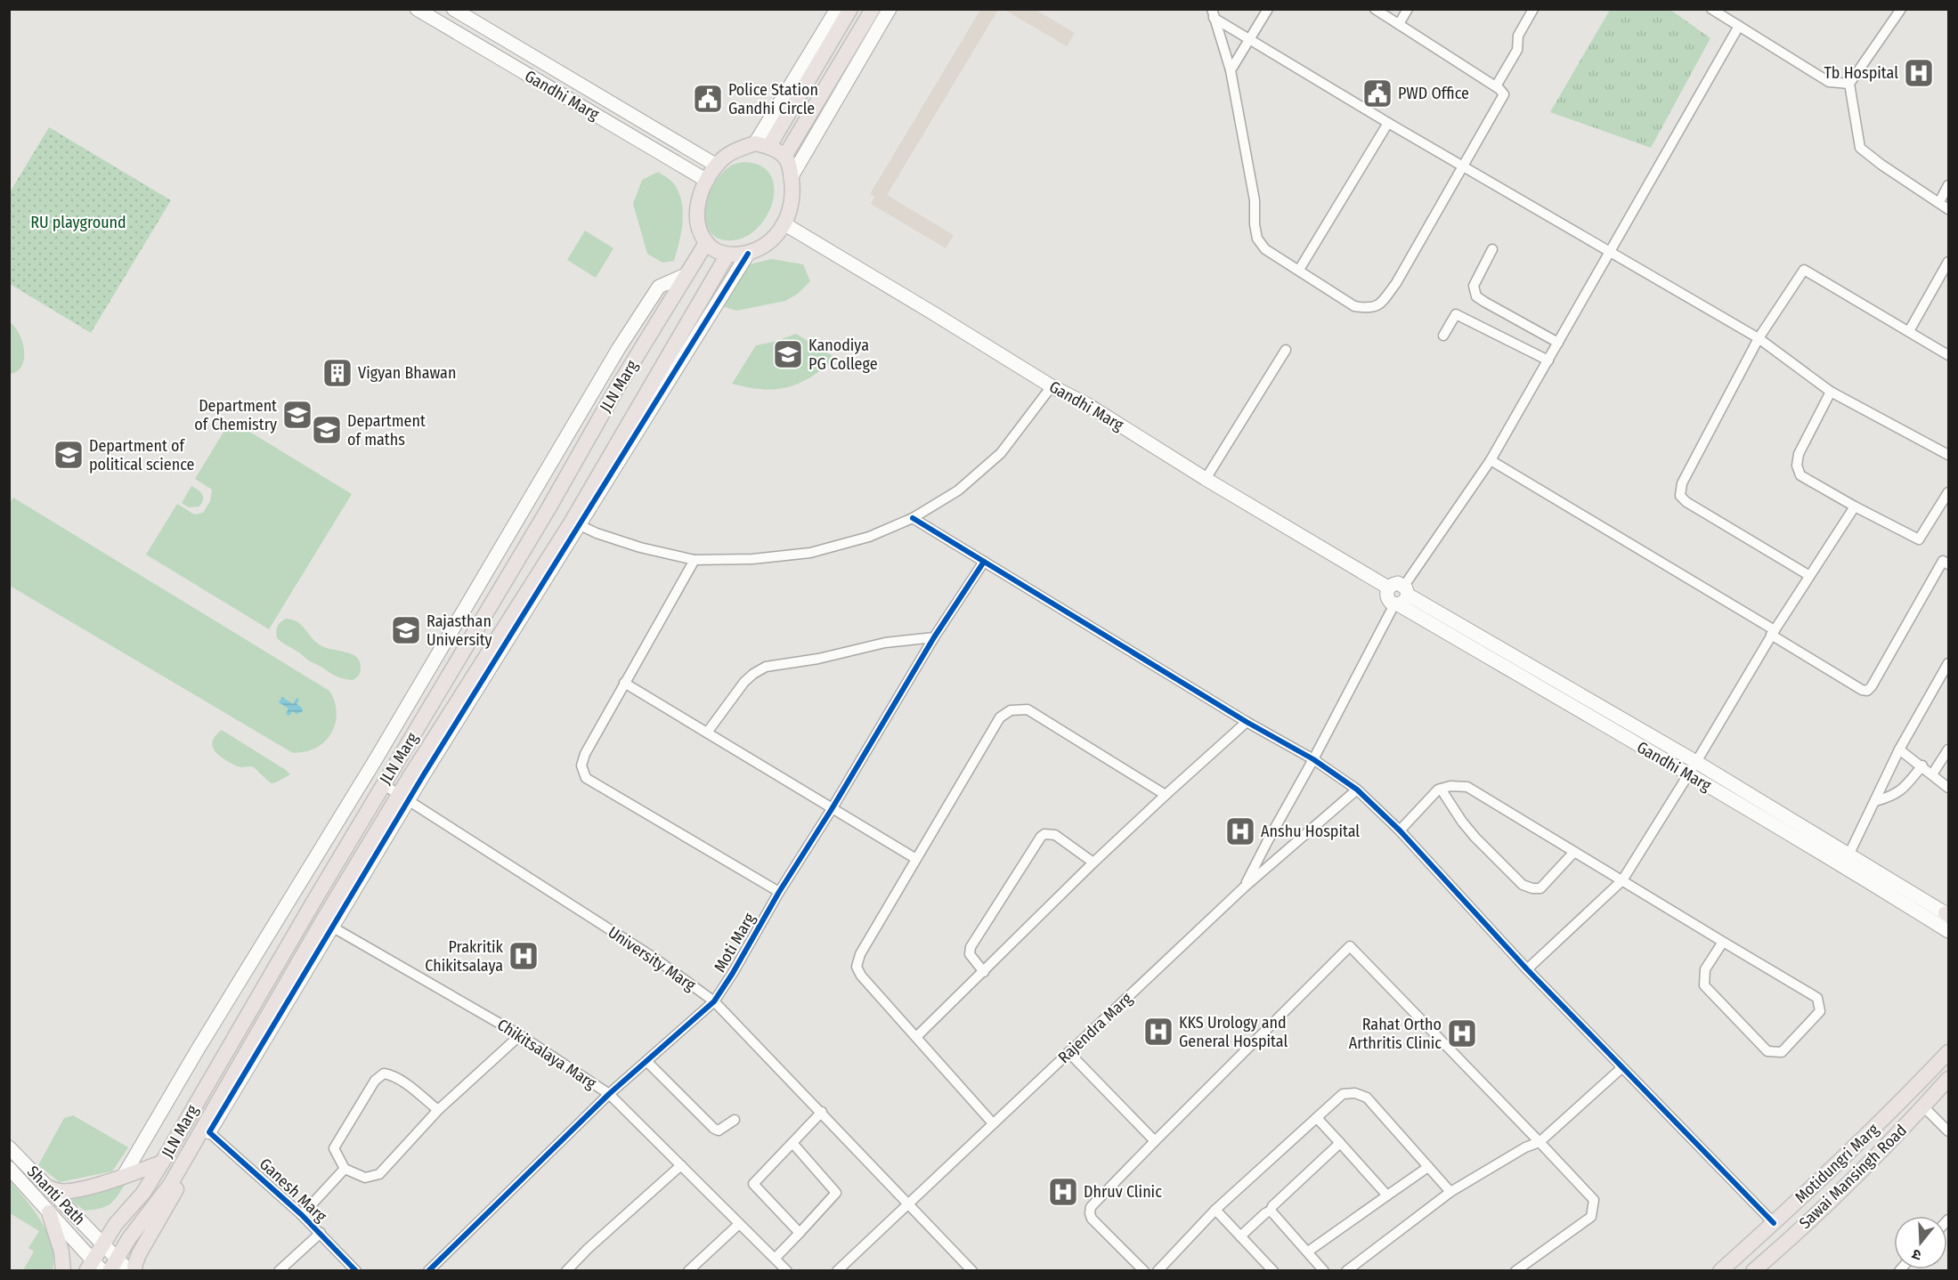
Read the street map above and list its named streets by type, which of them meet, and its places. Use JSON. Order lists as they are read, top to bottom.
{
  "streets": {
    "main road": [
      "Gandhi Marg",
      "JLN Marg",
      "Motidungri Marg",
      "Sawai Mansingh Road",
      "Shanti Path"
    ],
    "street": [
      "Moti Marg",
      "University Marg",
      "Rajendra Marg",
      "Chikitsalaya Marg",
      "Ganesh Marg"
    ]
  },
  "crossings": [
    ["Gandhi Marg", "JLN Marg"],
    ["JLN Marg", "University Marg"],
    ["JLN Marg", "Chikitsalaya Marg"],
    ["JLN Marg", "Ganesh Marg"],
    ["JLN Marg", "Shanti Path"],
    ["Moti Marg", "University Marg"],
    ["Moti Marg", "Chikitsalaya Marg"],
    ["University Marg", "Rajendra Marg"]
  ],
  "parks": ["RU playground"],
  "places": {
    "hospital": [
      "Tb Hospital",
      "Anshu Hospital",
      "Prakritik Chikitsalaya",
      "KKS Urology and General Hospital",
      "Rahat Ortho Arthritis Clinic",
      "Dhruv Clinic"
    ],
    "public building": ["PWD Office", "Police Station Gandhi Circle"],
    "school or university": [
      "Kanodiya PG College",
      "Department of Chemistry",
      "Department of maths",
      "Department of political science",
      "Rajasthan University"
    ],
    "building": ["Vigyan Bhawan"]
  },
  "north": "bottom"
}
